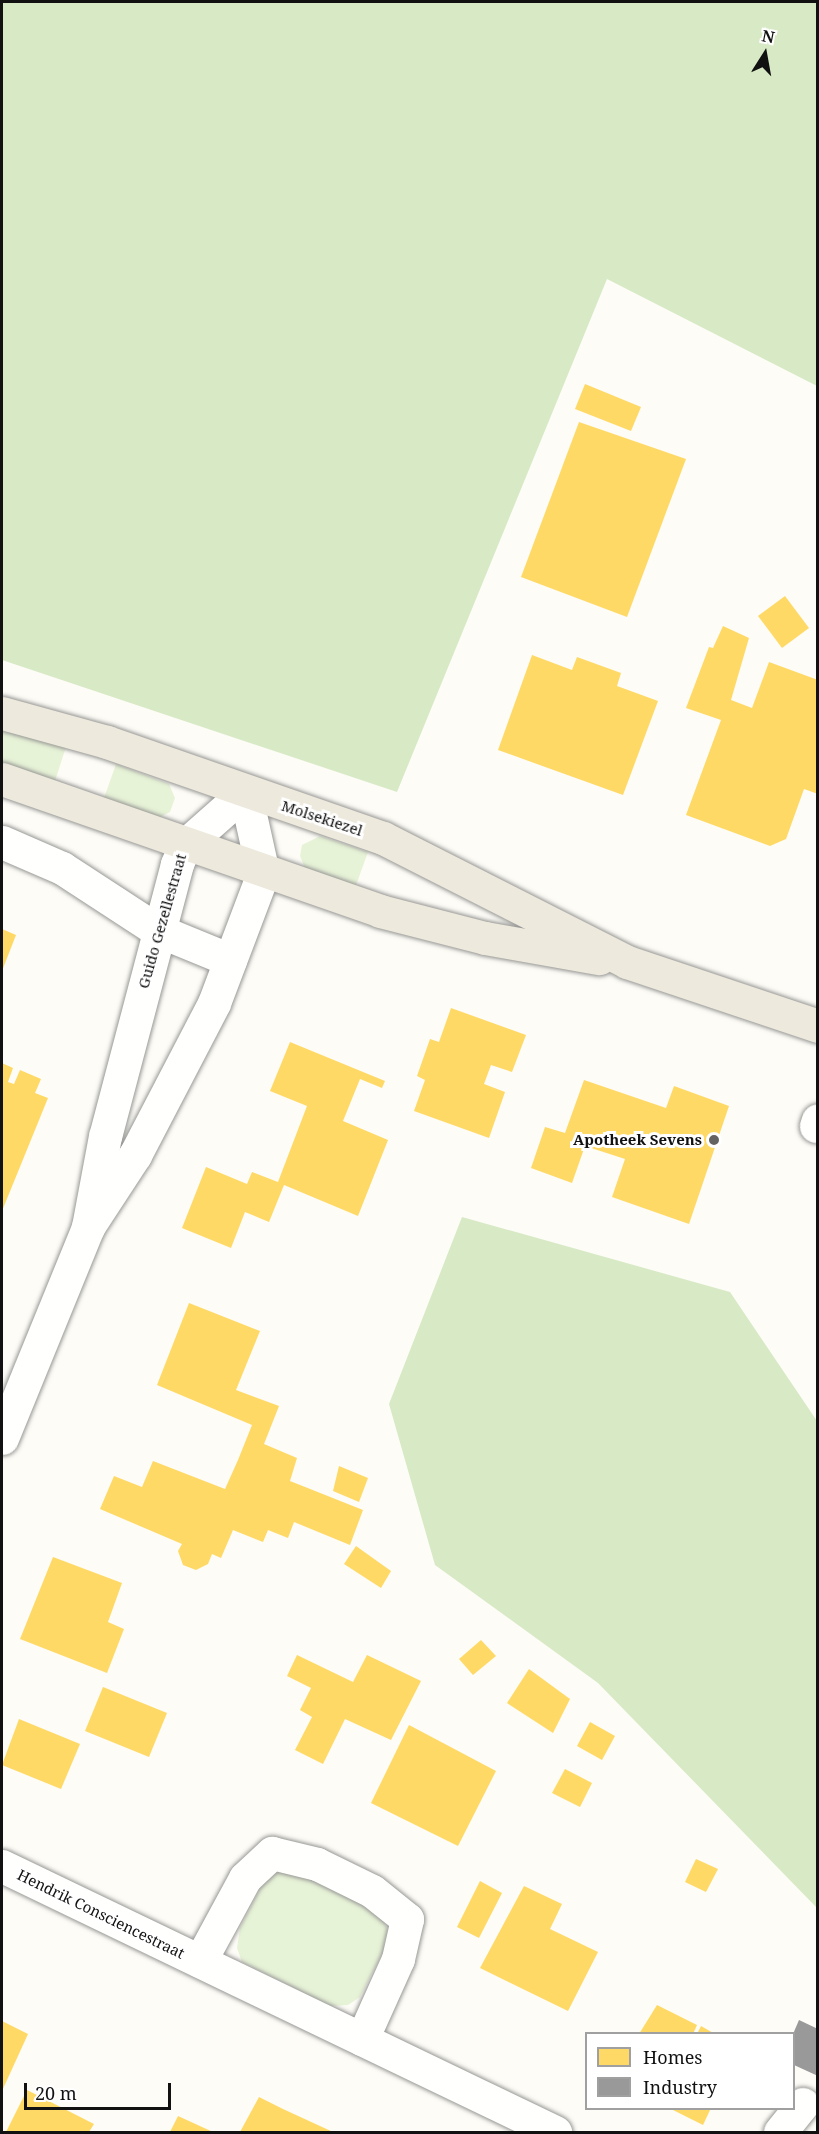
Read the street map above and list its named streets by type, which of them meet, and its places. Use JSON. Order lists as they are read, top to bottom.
{
  "streets": {
    "main road": ["Molsekiezel"],
    "street": ["Guido Gezellestraat", "Hendrik Consciencestraat"]
  },
  "crossings": [
    ["Molsekiezel", "Guido Gezellestraat"]
  ],
  "places": ["Apotheek Sevens"],
  "legend": ["Homes", "Industry"],
  "scale_bar": "20 m",
  "north": "top"
}
